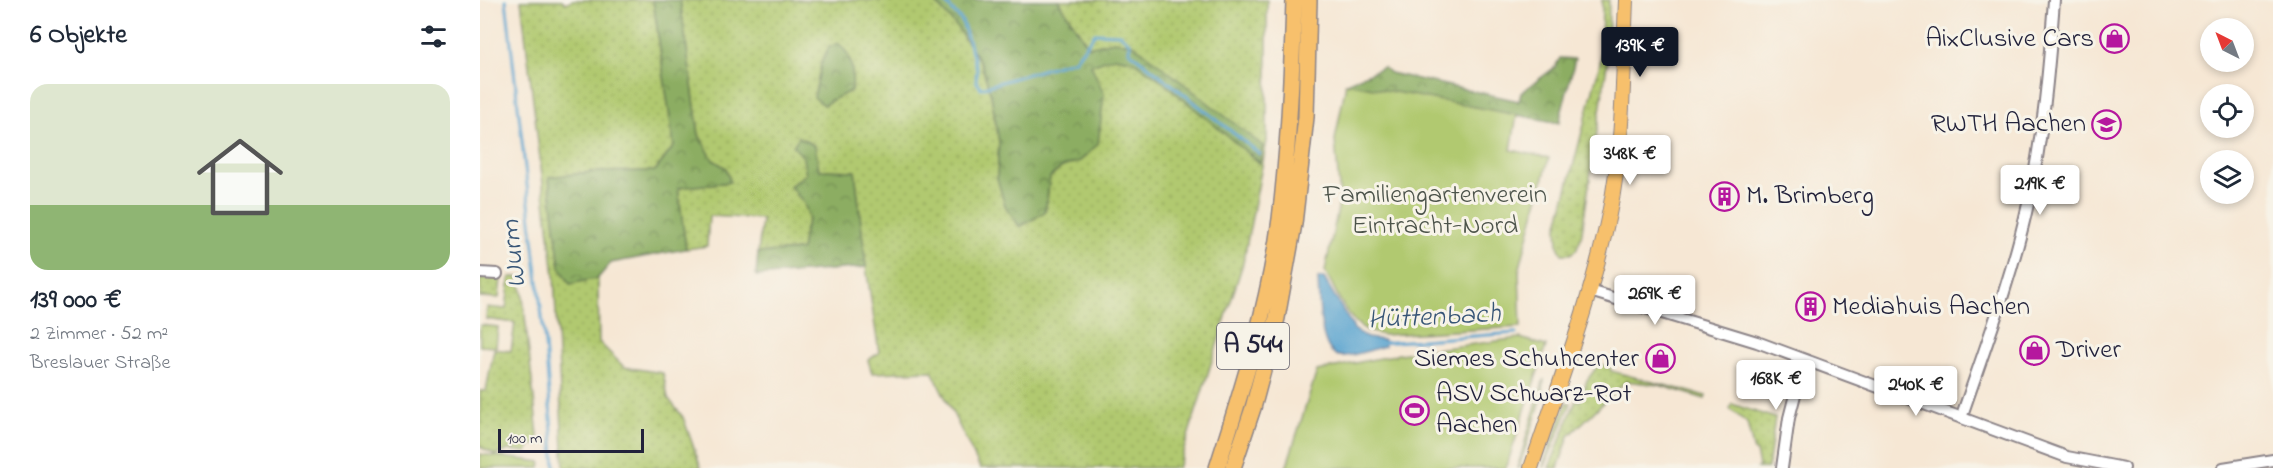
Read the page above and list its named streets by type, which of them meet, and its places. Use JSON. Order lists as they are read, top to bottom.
{
  "streets": {
    "highway": ["A 544"]
  },
  "water": ["Wurm", "Hüttenbach"],
  "parks": ["Familiengartenverein Eintracht-Nord"],
  "places": {
    "shop": ["AixClusive Cars", "Driver", "Siemes Schuhcenter"],
    "school or university": ["RWTH Aachen"],
    "building": ["M. Brimberg", "Mediahuis Aachen"],
    "sports": ["ASV Schwarz-Rot Aachen"]
  },
  "scale_bar": "100 m",
  "north": "top left",
  "page": {
    "heading": "6 Objekte",
    "price": [
      "139K €",
      "348K €",
      "219K €",
      "269K €",
      "168K €",
      "240K €"
    ],
    "list": [
      {
        "name": "139 000 €",
        "note": "2 Zimmer · 52 m² · Breslauer Straße"
      }
    ],
    "scale": "100 m"
  }
}
